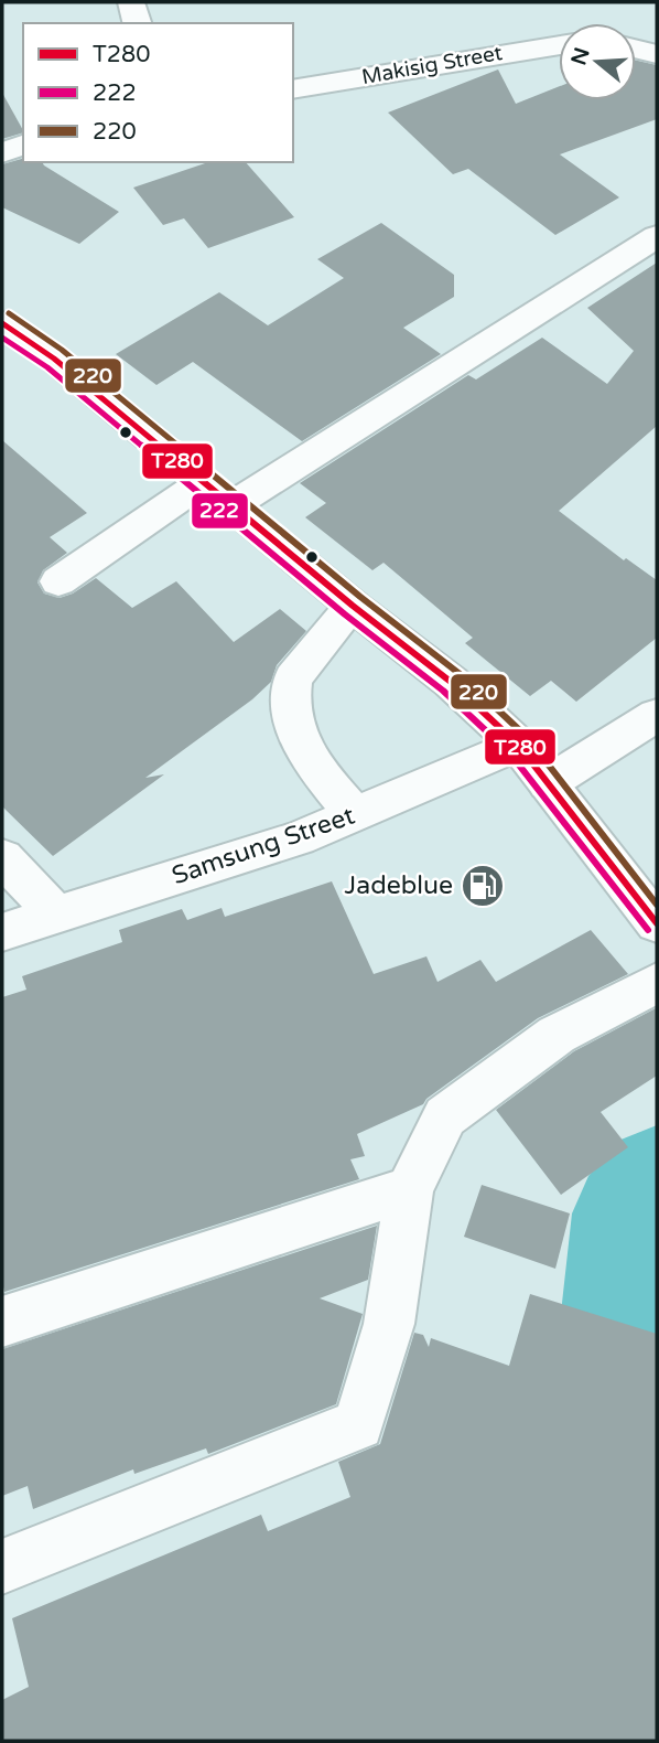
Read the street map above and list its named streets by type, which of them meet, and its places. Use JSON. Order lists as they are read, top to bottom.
{
  "streets": {
    "street": ["Makisig Street", "Samsung Street"]
  },
  "places": {
    "fuel station": ["Jadeblue"]
  },
  "lines": ["transit line 220", "transit line T280", "transit line 222"],
  "legend": ["T280", "222", "220"],
  "north": "left"
}
